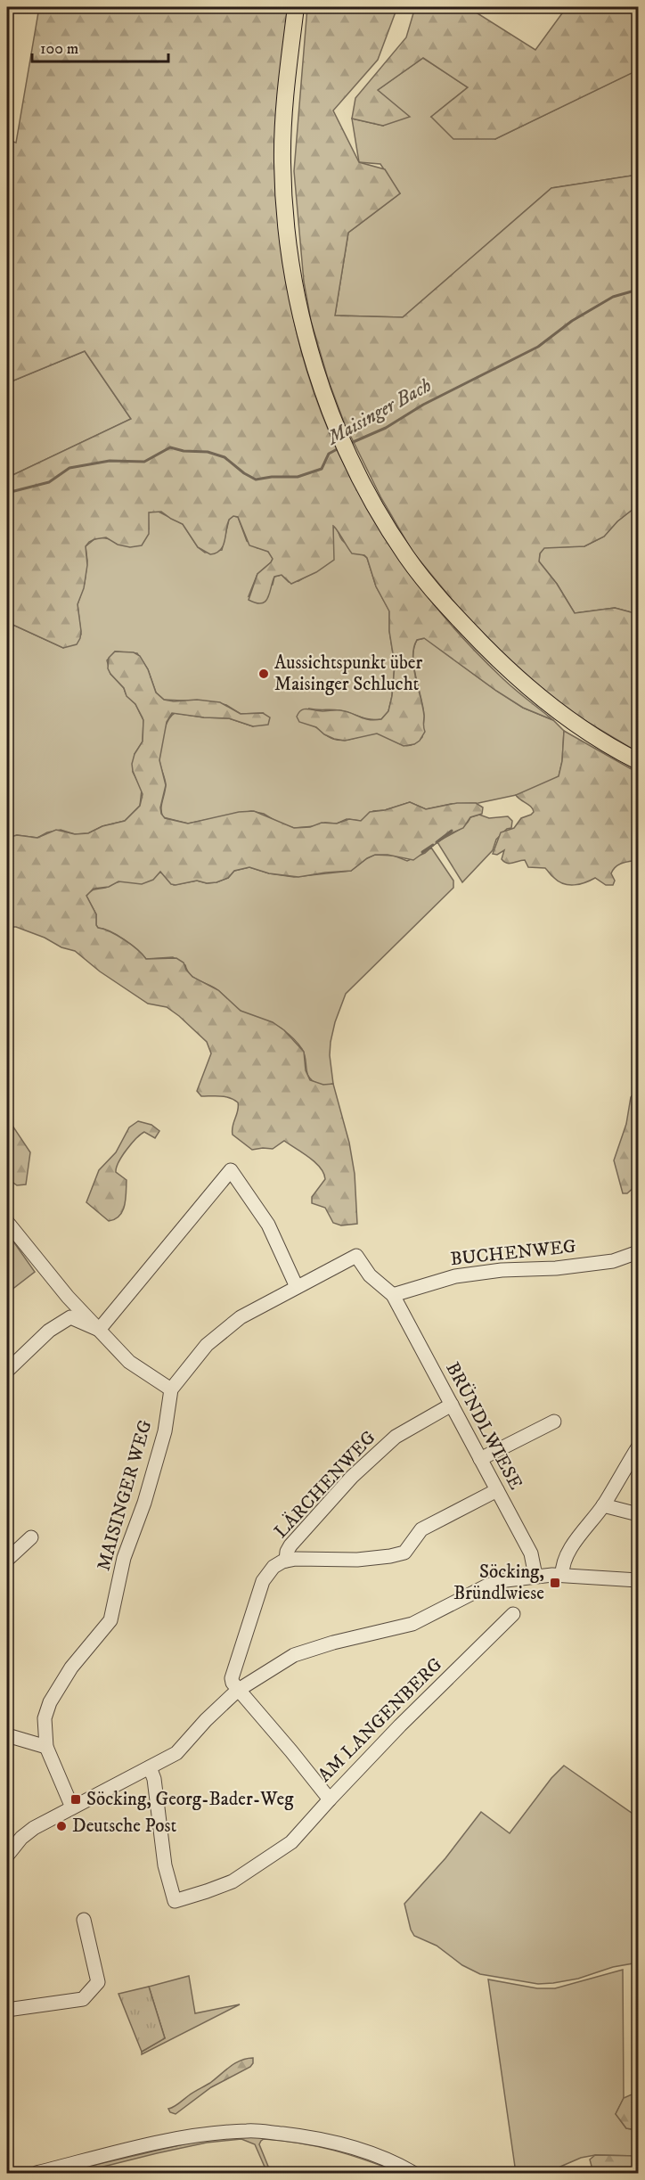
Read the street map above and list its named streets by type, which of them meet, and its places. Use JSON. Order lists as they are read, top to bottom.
{
  "streets": {
    "street": [
      "BUCHENWEG",
      "BRÜNDLWIESE",
      "LÄRCHENWEG",
      "MAISINGER WEG",
      "AM LANGENBERG"
    ]
  },
  "crossings": [
    ["BUCHENWEG", "BRÜNDLWIESE"],
    ["BRÜNDLWIESE", "LÄRCHENWEG"]
  ],
  "water": ["Maisinger Bach"],
  "places": {
    "other": ["Aussichtspunkt über Maisinger Schlucht", "Deutsche Post"],
    "transit": ["Söcking, Bründlwiese", "Söcking, Georg-Bader-Weg"]
  },
  "scale_bar": "100 m"
}
